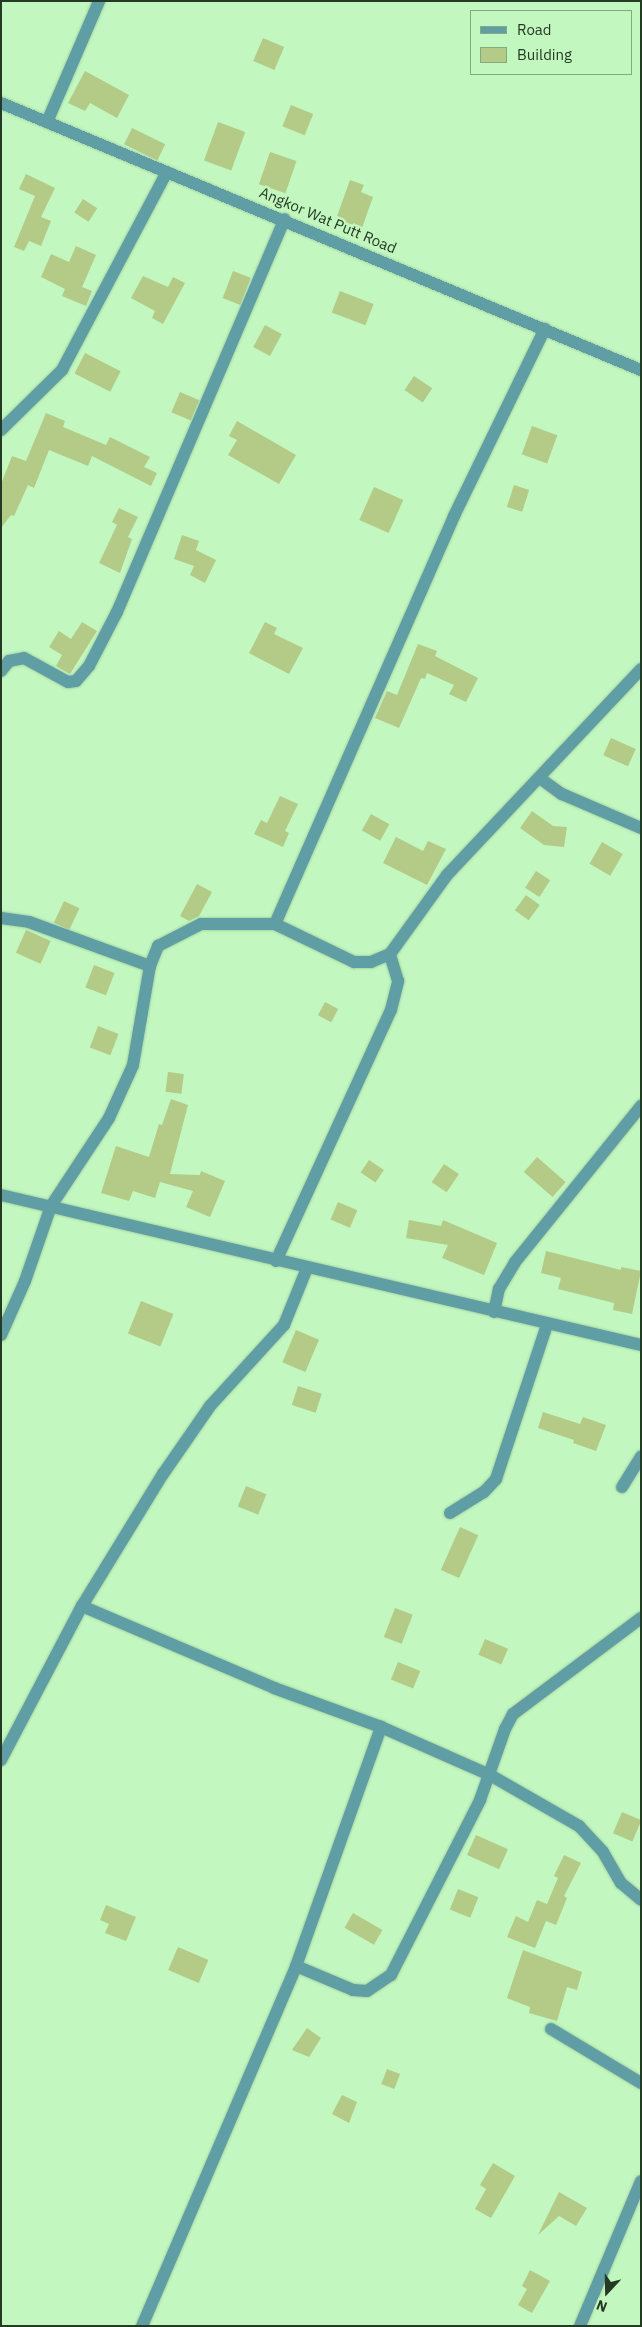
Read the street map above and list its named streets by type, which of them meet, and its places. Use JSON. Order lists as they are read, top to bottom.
{
  "streets": {
    "street": ["Angkor Wat Putt Road"]
  },
  "legend": ["Road", "Building"],
  "north": "bottom"
}
